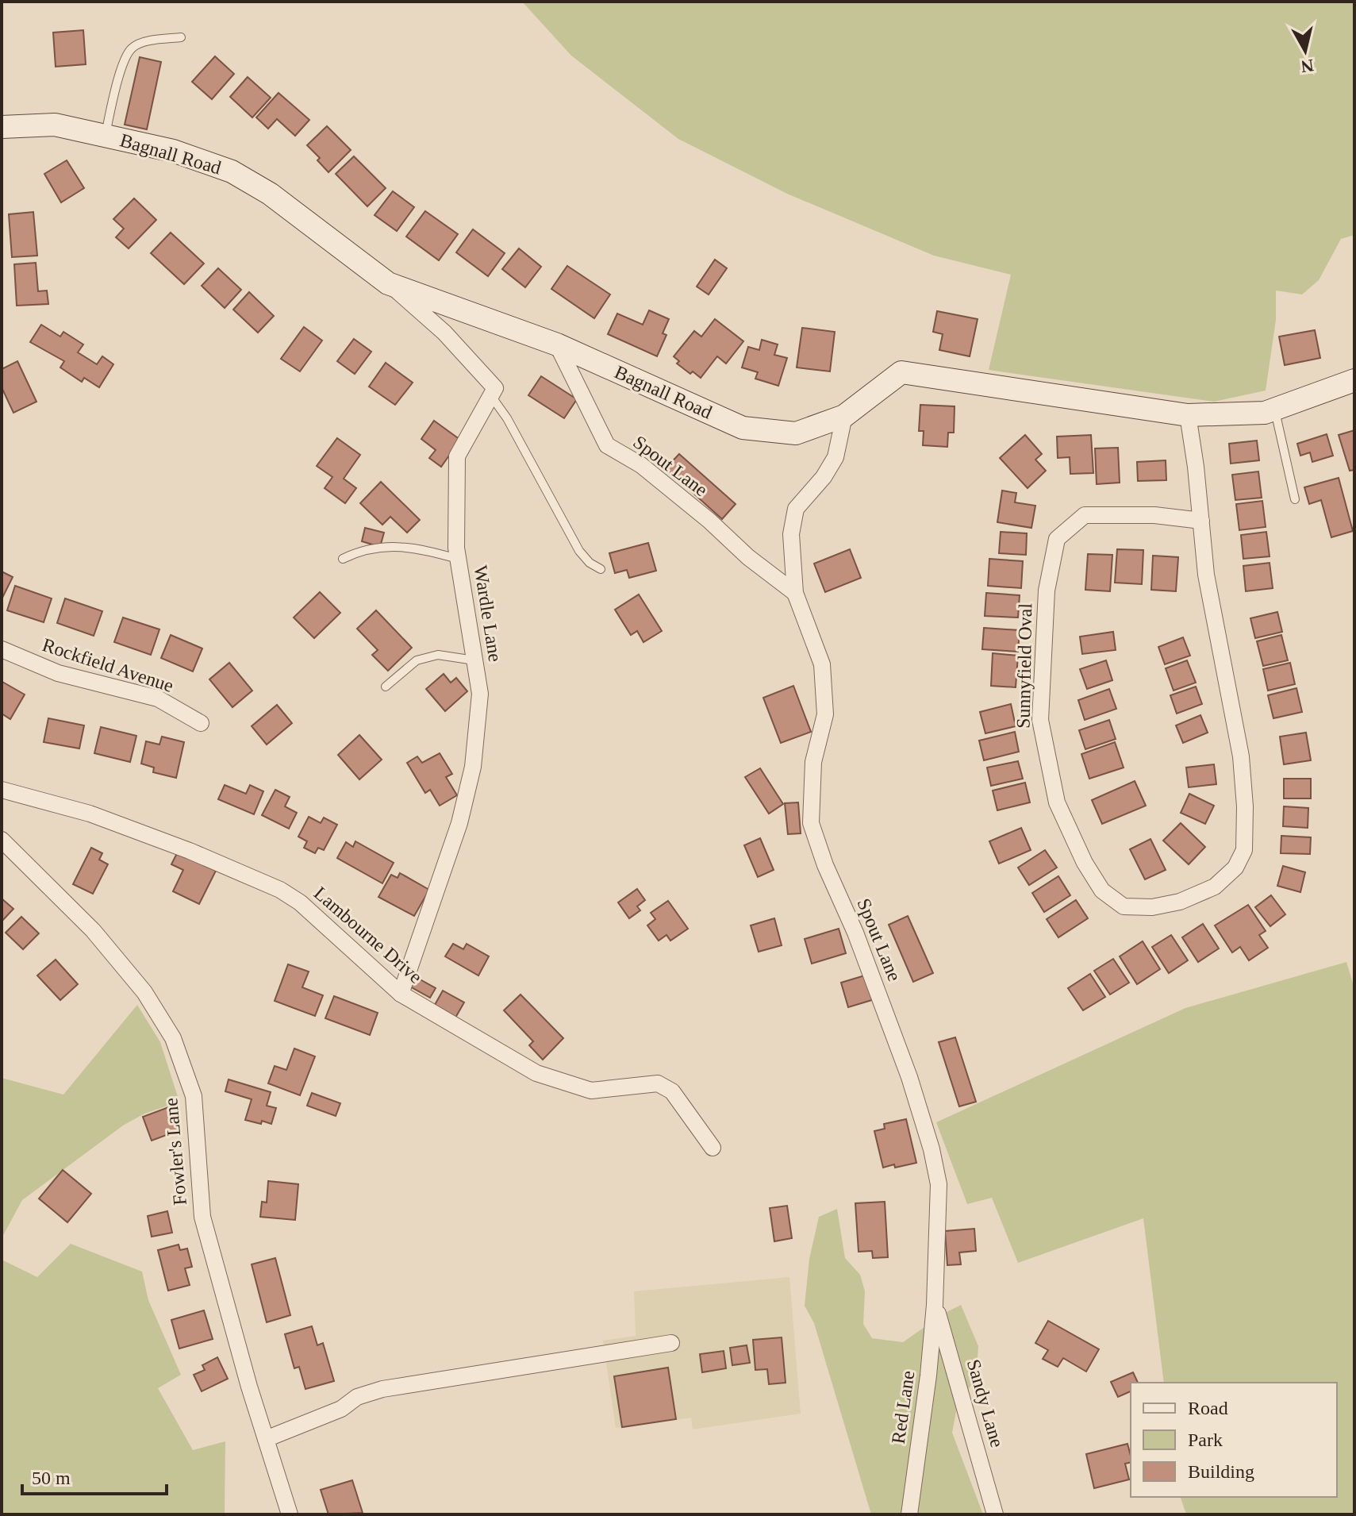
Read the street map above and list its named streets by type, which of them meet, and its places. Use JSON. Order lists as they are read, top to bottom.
{
  "streets": {
    "street": [
      "Bagnall Road",
      "Spout Lane",
      "Wardle Lane",
      "Rockfield Avenue",
      "Sunnyfield Oval",
      "Lambourne Drive",
      "Fowler's Lane",
      "Sandy Lane",
      "Red Lane"
    ]
  },
  "crossings": [
    ["Bagnall Road", "Spout Lane"],
    ["Bagnall Road", "Sunnyfield Oval"],
    ["Spout Lane", "Sandy Lane"],
    ["Spout Lane", "Red Lane"],
    ["Wardle Lane", "Lambourne Drive"],
    ["Sandy Lane", "Red Lane"]
  ],
  "legend": ["Road", "Park", "Building"],
  "scale_bar": "50 m",
  "north": "bottom"
}
